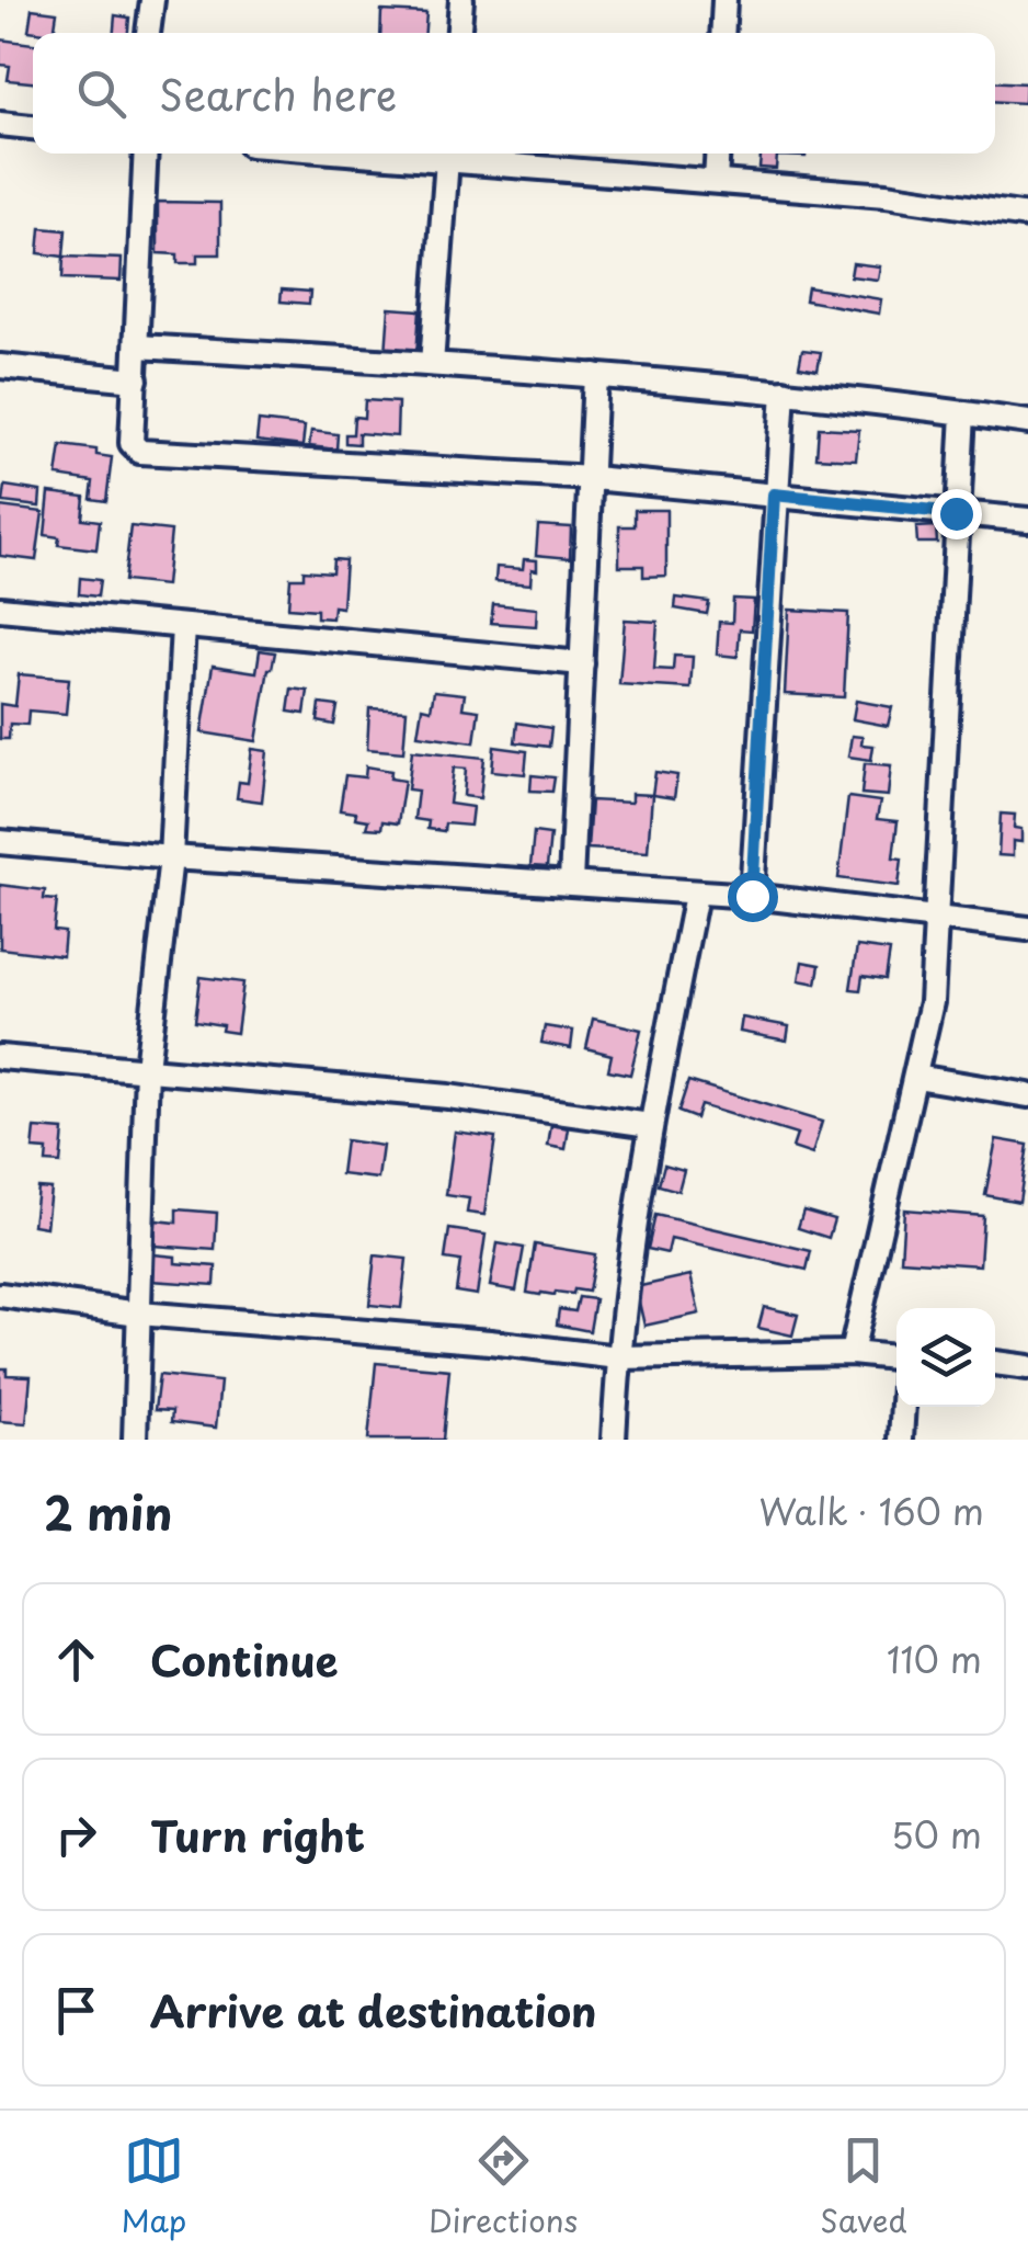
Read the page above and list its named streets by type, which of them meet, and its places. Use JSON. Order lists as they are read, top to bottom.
{
  "page": {
    "search": "Search here",
    "heading": ["2 min", "Walk · 160 m"],
    "list": [
      ["Continue", "110 m"],
      ["Turn right", "50 m"],
      "Arrive at destination"
    ],
    "nav": ["Map", "Directions", "Saved"]
  }
}
